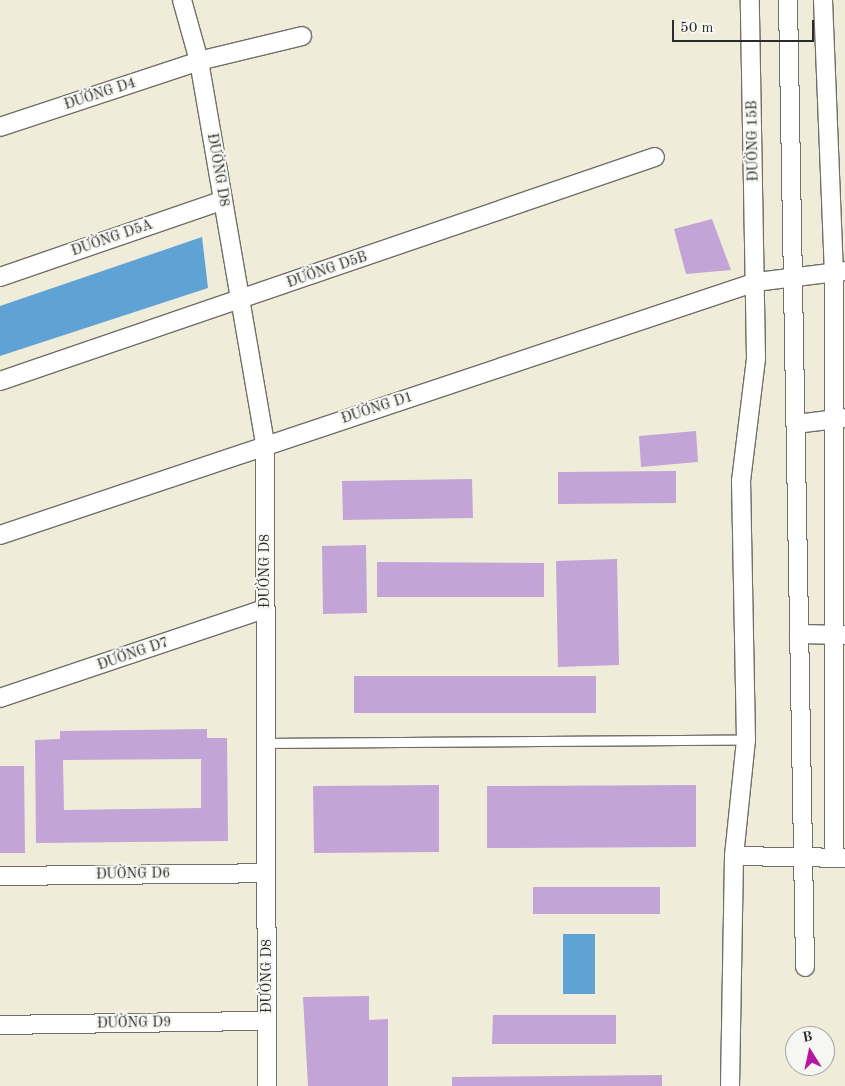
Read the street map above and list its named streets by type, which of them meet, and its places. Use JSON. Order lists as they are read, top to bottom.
{
  "streets": {
    "street": [
      "ĐƯỜNG D4",
      "ĐƯỜNG 15B",
      "ĐƯỜNG D8",
      "ĐƯỜNG D5A",
      "ĐƯỜNG D5B",
      "ĐƯỜNG D1",
      "ĐƯỜNG D7",
      "ĐƯỜNG D6",
      "ĐƯỜNG D9"
    ]
  },
  "crossings": [
    ["ĐƯỜNG D4", "ĐƯỜNG D8"],
    ["ĐƯỜNG 15B", "ĐƯỜNG D1"],
    ["ĐƯỜNG D8", "ĐƯỜNG D5A"],
    ["ĐƯỜNG D8", "ĐƯỜNG D5B"],
    ["ĐƯỜNG D8", "ĐƯỜNG D1"],
    ["ĐƯỜNG D8", "ĐƯỜNG D7"],
    ["ĐƯỜNG D8", "ĐƯỜNG D6"],
    ["ĐƯỜNG D8", "ĐƯỜNG D9"]
  ],
  "scale_bar": "50 m",
  "north": "top"
}
